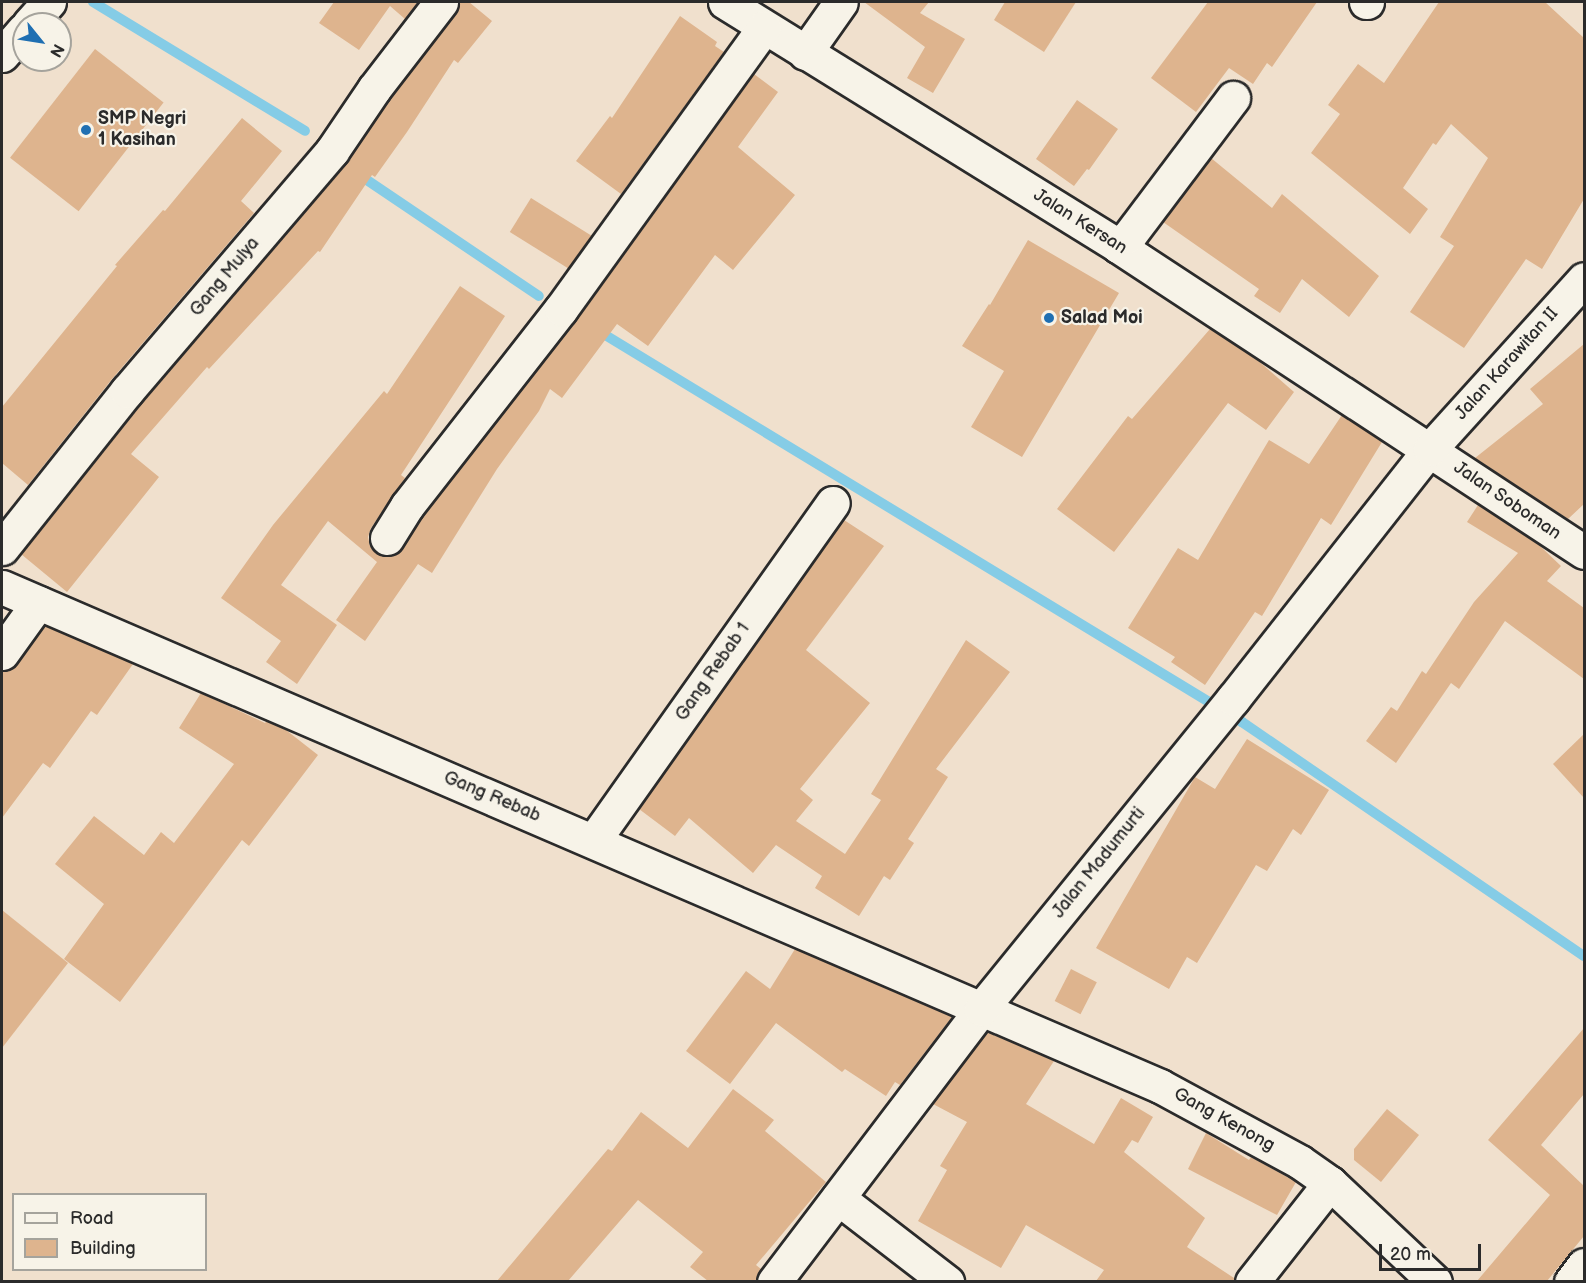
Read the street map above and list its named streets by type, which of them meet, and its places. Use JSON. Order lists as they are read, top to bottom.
{
  "streets": {
    "street": [
      "Jalan Kersan",
      "Gang Mulya",
      "Jalan Karawitan II",
      "Jalan Soboman",
      "Gang Rebab 1",
      "Gang Rebab",
      "Jalan Madumurti",
      "Gang Kenong"
    ]
  },
  "crossings": [
    ["Jalan Kersan", "Jalan Karawitan II"],
    ["Jalan Kersan", "Jalan Soboman"],
    ["Jalan Kersan", "Jalan Madumurti"],
    ["Jalan Karawitan II", "Jalan Soboman"],
    ["Jalan Karawitan II", "Jalan Madumurti"],
    ["Jalan Soboman", "Jalan Madumurti"],
    ["Gang Rebab 1", "Gang Rebab"],
    ["Gang Rebab", "Jalan Madumurti"],
    ["Gang Rebab", "Gang Kenong"],
    ["Jalan Madumurti", "Gang Kenong"]
  ],
  "places": ["SMP Negri 1 Kasihan", "Salad Moi"],
  "legend": ["Road", "Building"],
  "scale_bar": "20 m",
  "north": "bottom right"
}
